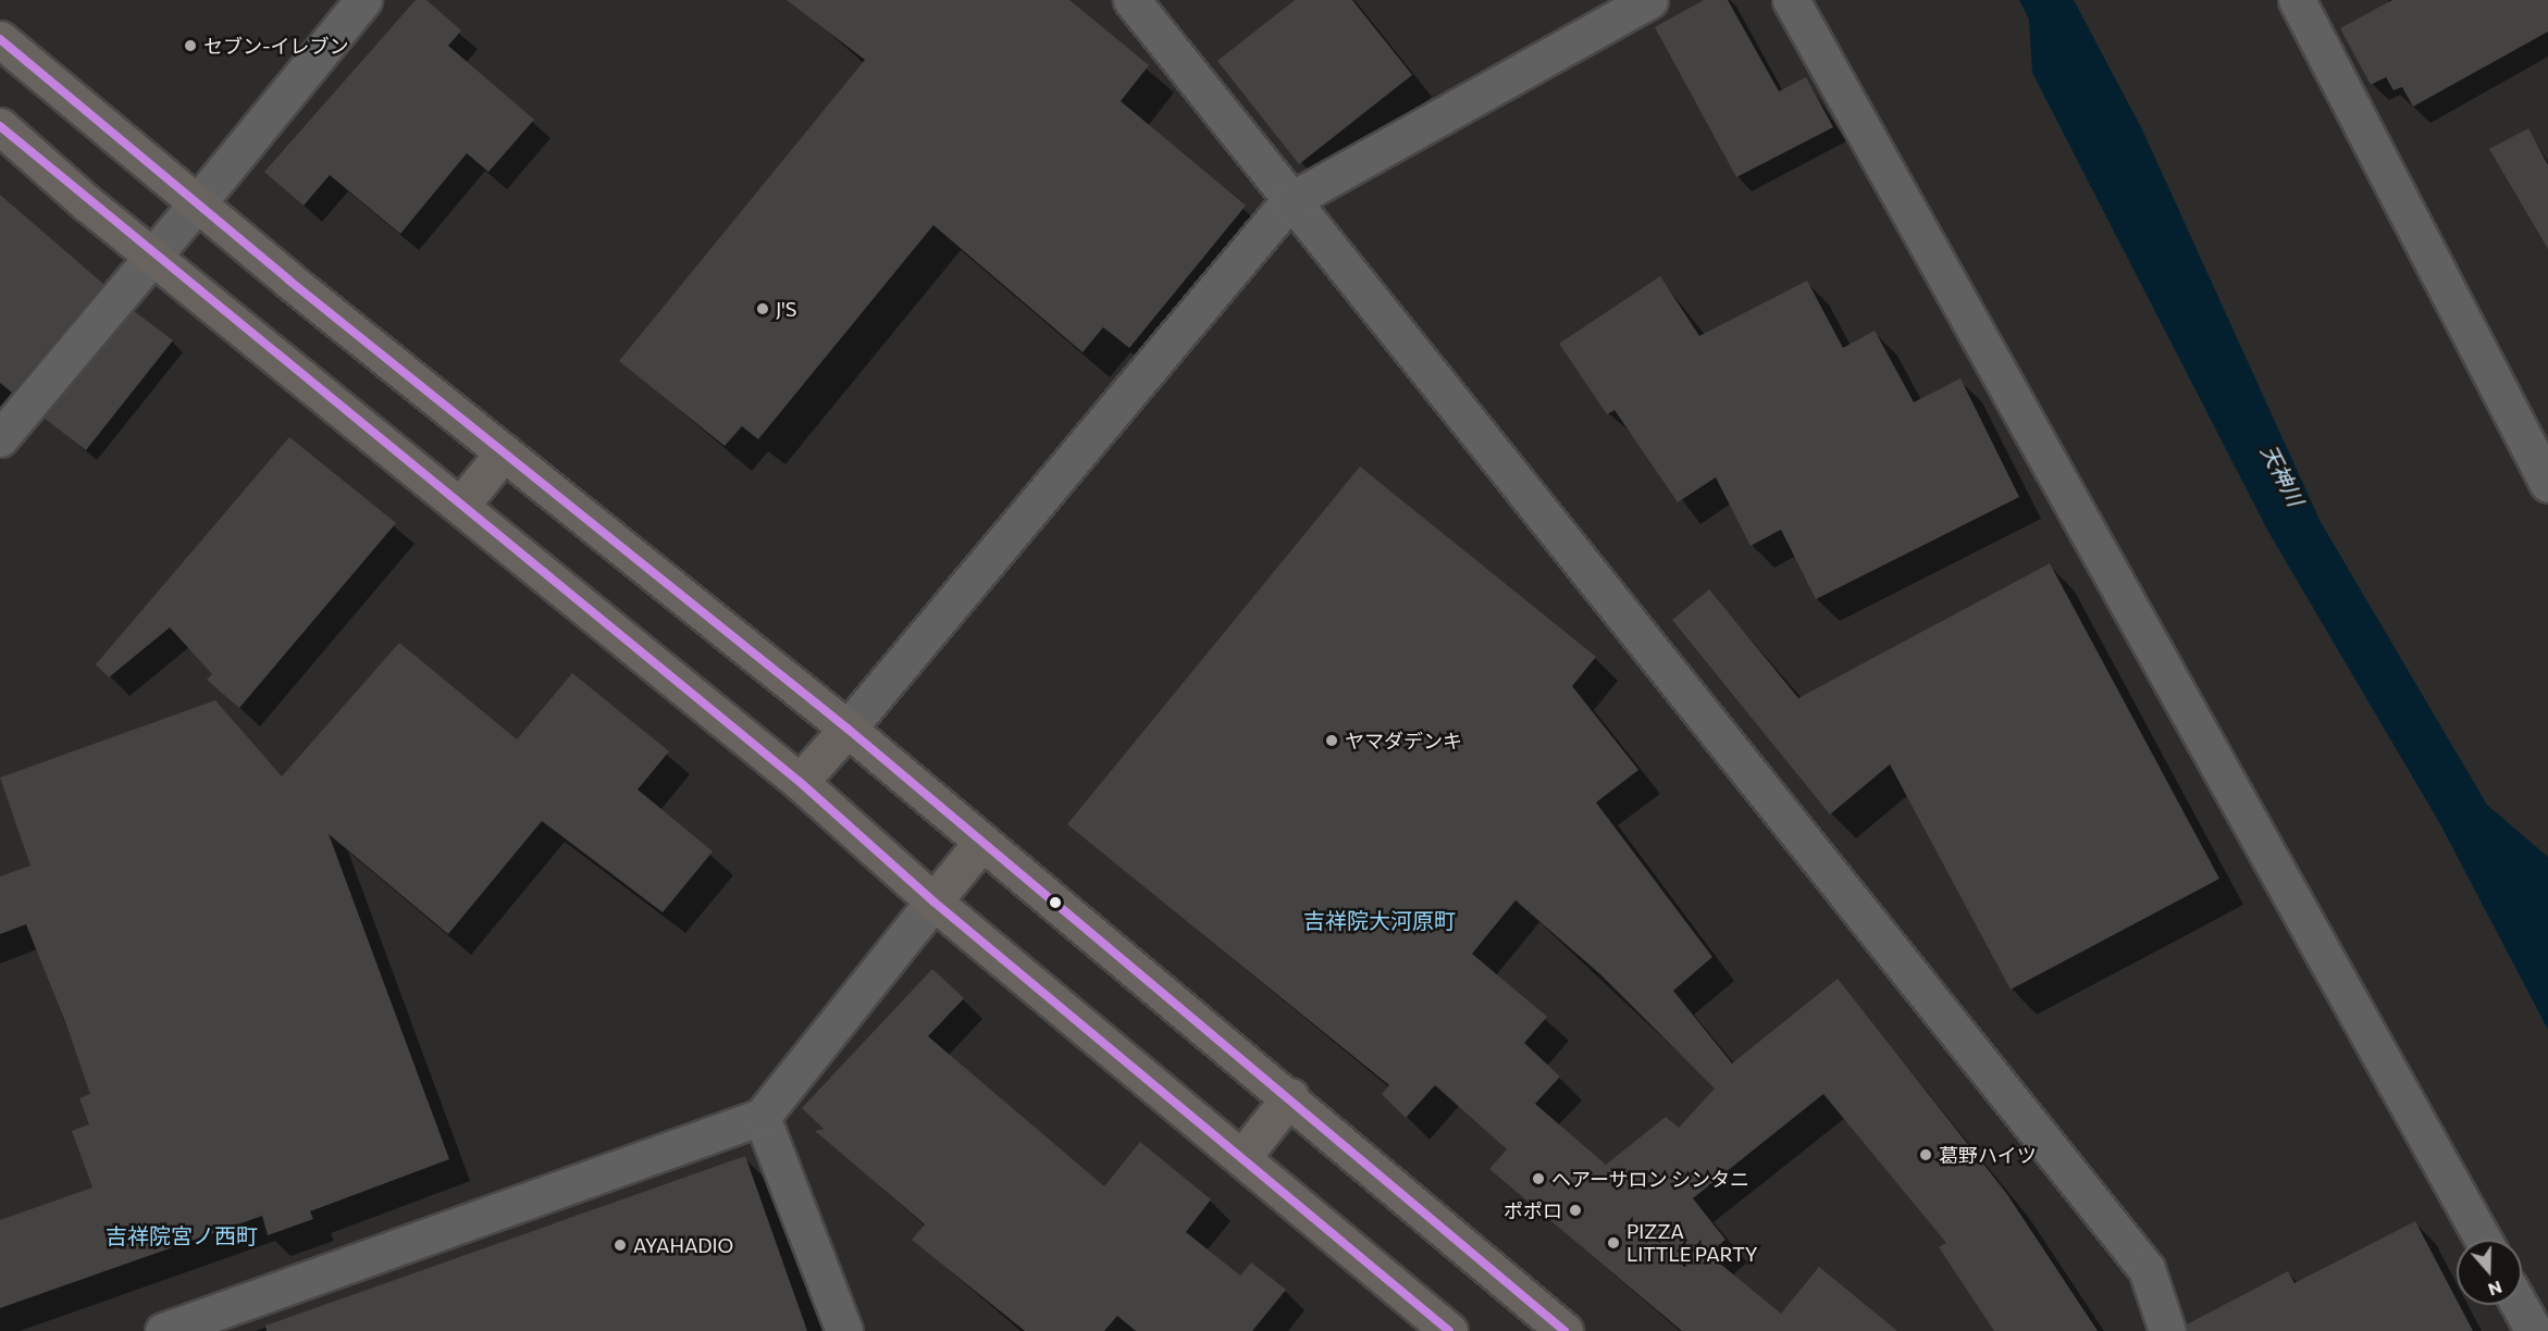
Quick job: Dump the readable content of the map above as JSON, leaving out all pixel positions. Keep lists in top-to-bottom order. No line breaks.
{"districts":["吉祥院大河原町","吉祥院宮ノ西町"],"water":["天神川"],"places":["セブン-イレブン","J'S","ヤマダデンキ","葛野ハイツ","ヘアーサロン シンタニ","ポポロ","PIZZA LITTLE PARTY","AYAHADIO"],"north":"bottom"}
